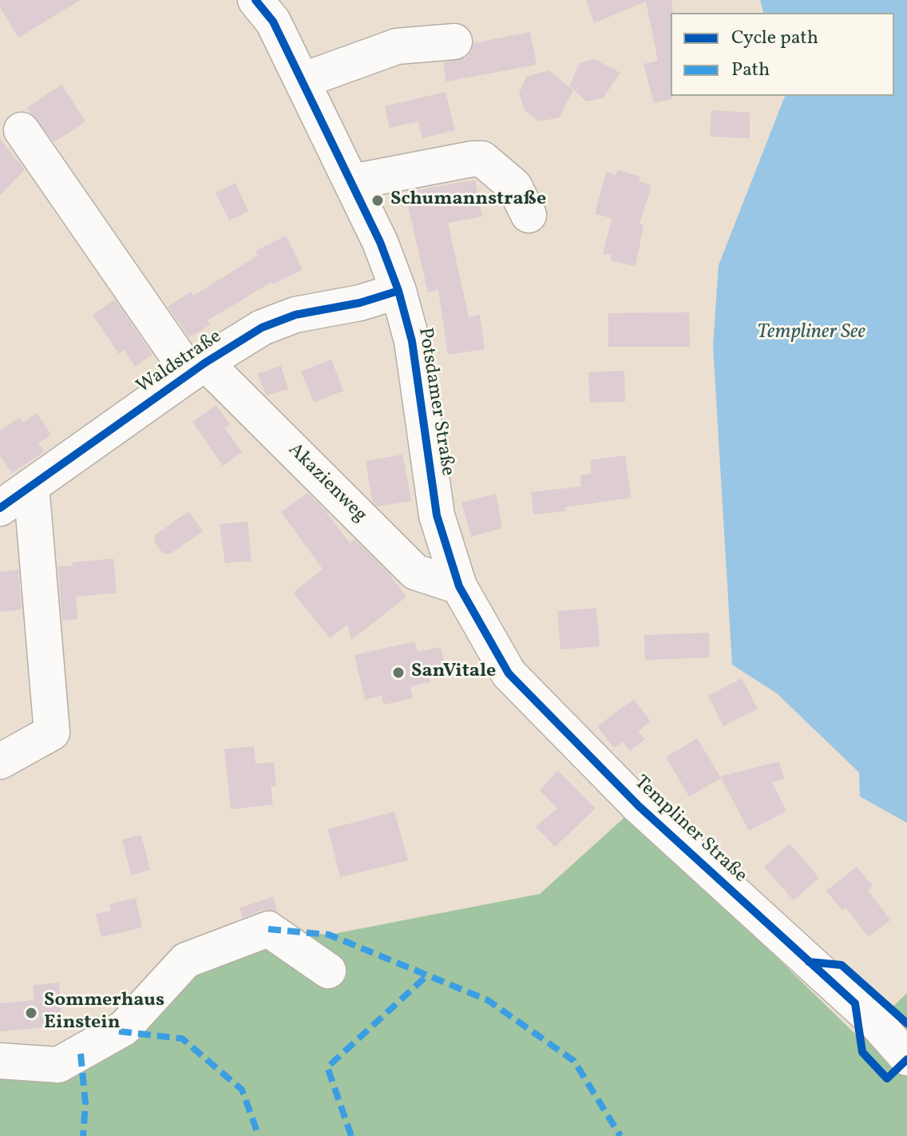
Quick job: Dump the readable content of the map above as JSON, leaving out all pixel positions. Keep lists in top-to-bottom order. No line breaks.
{"streets":{"street":["Waldstraße","Potsdamer Straße","Akazienweg","Templiner Straße"]},"crossings":[["Waldstraße","Potsdamer Straße"],["Waldstraße","Akazienweg"],["Potsdamer Straße","Akazienweg"],["Potsdamer Straße","Templiner Straße"]],"water":["Templiner See"],"places":["Schumannstraße","SanVitale","Sommerhaus Einstein"],"legend":["Cycle path","Path"]}
